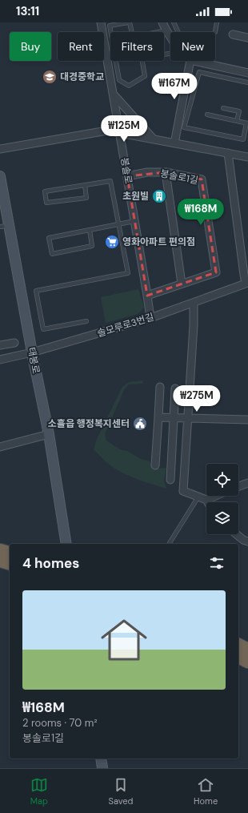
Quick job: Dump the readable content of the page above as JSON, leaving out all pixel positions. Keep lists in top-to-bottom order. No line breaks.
{"streets":{"main road":["태봉로"],"street":["봉솔로","봉솔로1길","솔모루로3번길"]},"crossings":[["봉솔로","봉솔로1길"],["봉솔로","솔모루로3번길"],["솔모루로3번길","태봉로"]],"places":{"school or university":["대경중학교"],"building":["초원빌"],"supermarket":["영화아파트 편의점"],"public building":["소흘읍 행정복지센터"]},"page":{"status":"13:11","chip":["Buy","Rent","Filters","New"],"price":["₩167M","₩125M","₩168M","₩275M"],"heading":"4 homes","list":[{"name":"₩168M","note":"2 rooms · 70 m² · 봉솔로1길"}],"tabs":["Map","Saved","Home"]}}
